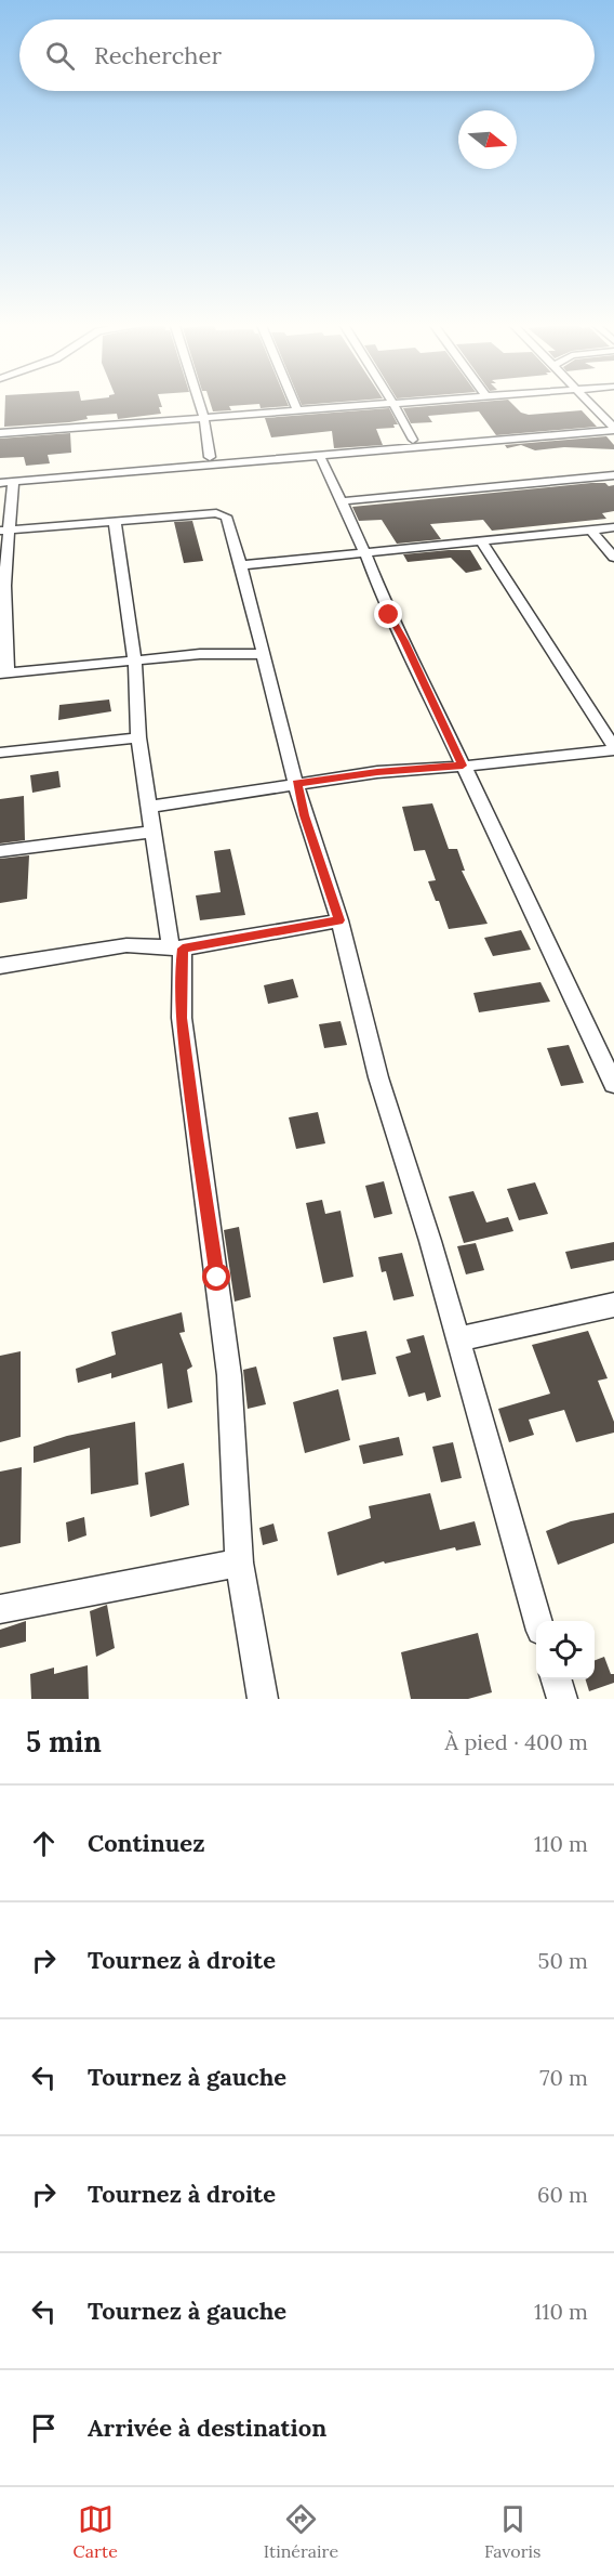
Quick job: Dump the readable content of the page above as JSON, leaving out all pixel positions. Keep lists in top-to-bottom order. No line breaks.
{"north":"right","page":{"search":"Rechercher","heading":["5 min","À pied · 400 m"],"list":[["Continuez","110 m"],["Tournez à droite","50 m"],["Tournez à gauche","70 m"],["Tournez à droite","60 m"],["Tournez à gauche","110 m"],"Arrivée à destination"],"nav":["Carte","Itinéraire","Favoris"]}}
